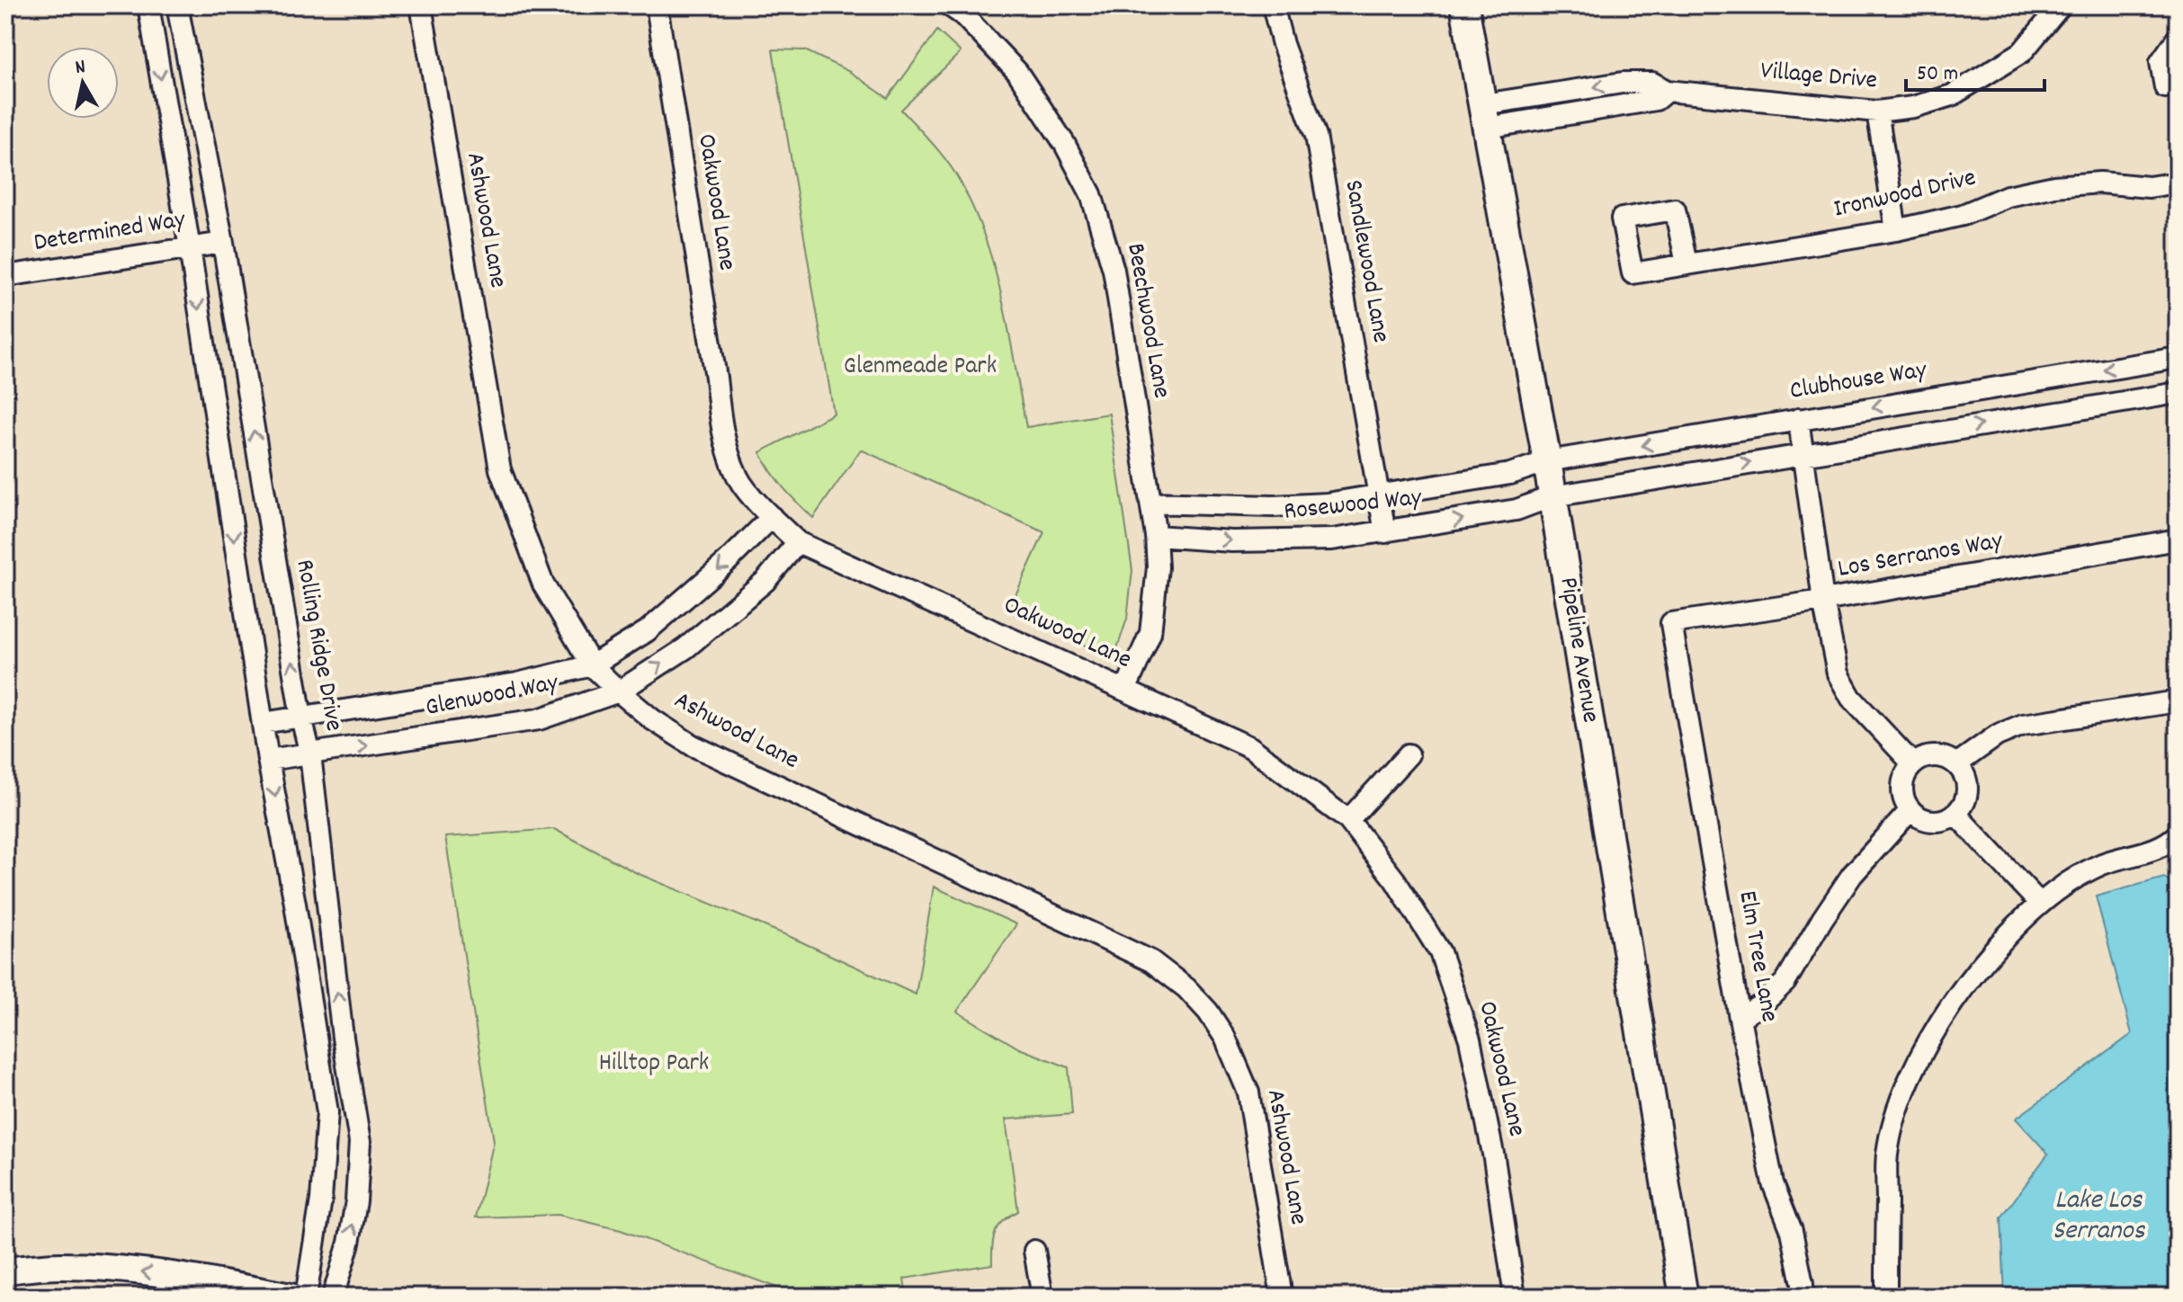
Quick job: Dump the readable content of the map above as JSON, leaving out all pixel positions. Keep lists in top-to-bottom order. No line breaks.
{"streets":{"main road":["Pipeline Avenue"],"street":["Village Drive","Ironwood Drive","Oakwood Lane","Ashwood Lane","Determined Way","Sandlewood Lane","Beechwood Lane","Clubhouse Way","Rosewood Way","Los Serranos Way","Rolling Ridge Drive","Glenwood Way","Elm Tree Lane"]},"crossings":[["Village Drive","Pipeline Avenue"],["Oakwood Lane","Beechwood Lane"],["Oakwood Lane","Glenwood Way"],["Ashwood Lane","Glenwood Way"],["Determined Way","Rolling Ridge Drive"],["Sandlewood Lane","Rosewood Way"],["Beechwood Lane","Rosewood Way"],["Clubhouse Way","Rosewood Way"],["Clubhouse Way","Pipeline Avenue"],["Rosewood Way","Pipeline Avenue"],["Los Serranos Way","Elm Tree Lane"],["Rolling Ridge Drive","Glenwood Way"]],"water":["Lake Los Serranos"],"parks":["Glenmeade Park","Hilltop Park"],"scale_bar":"50 m","north":"top"}
